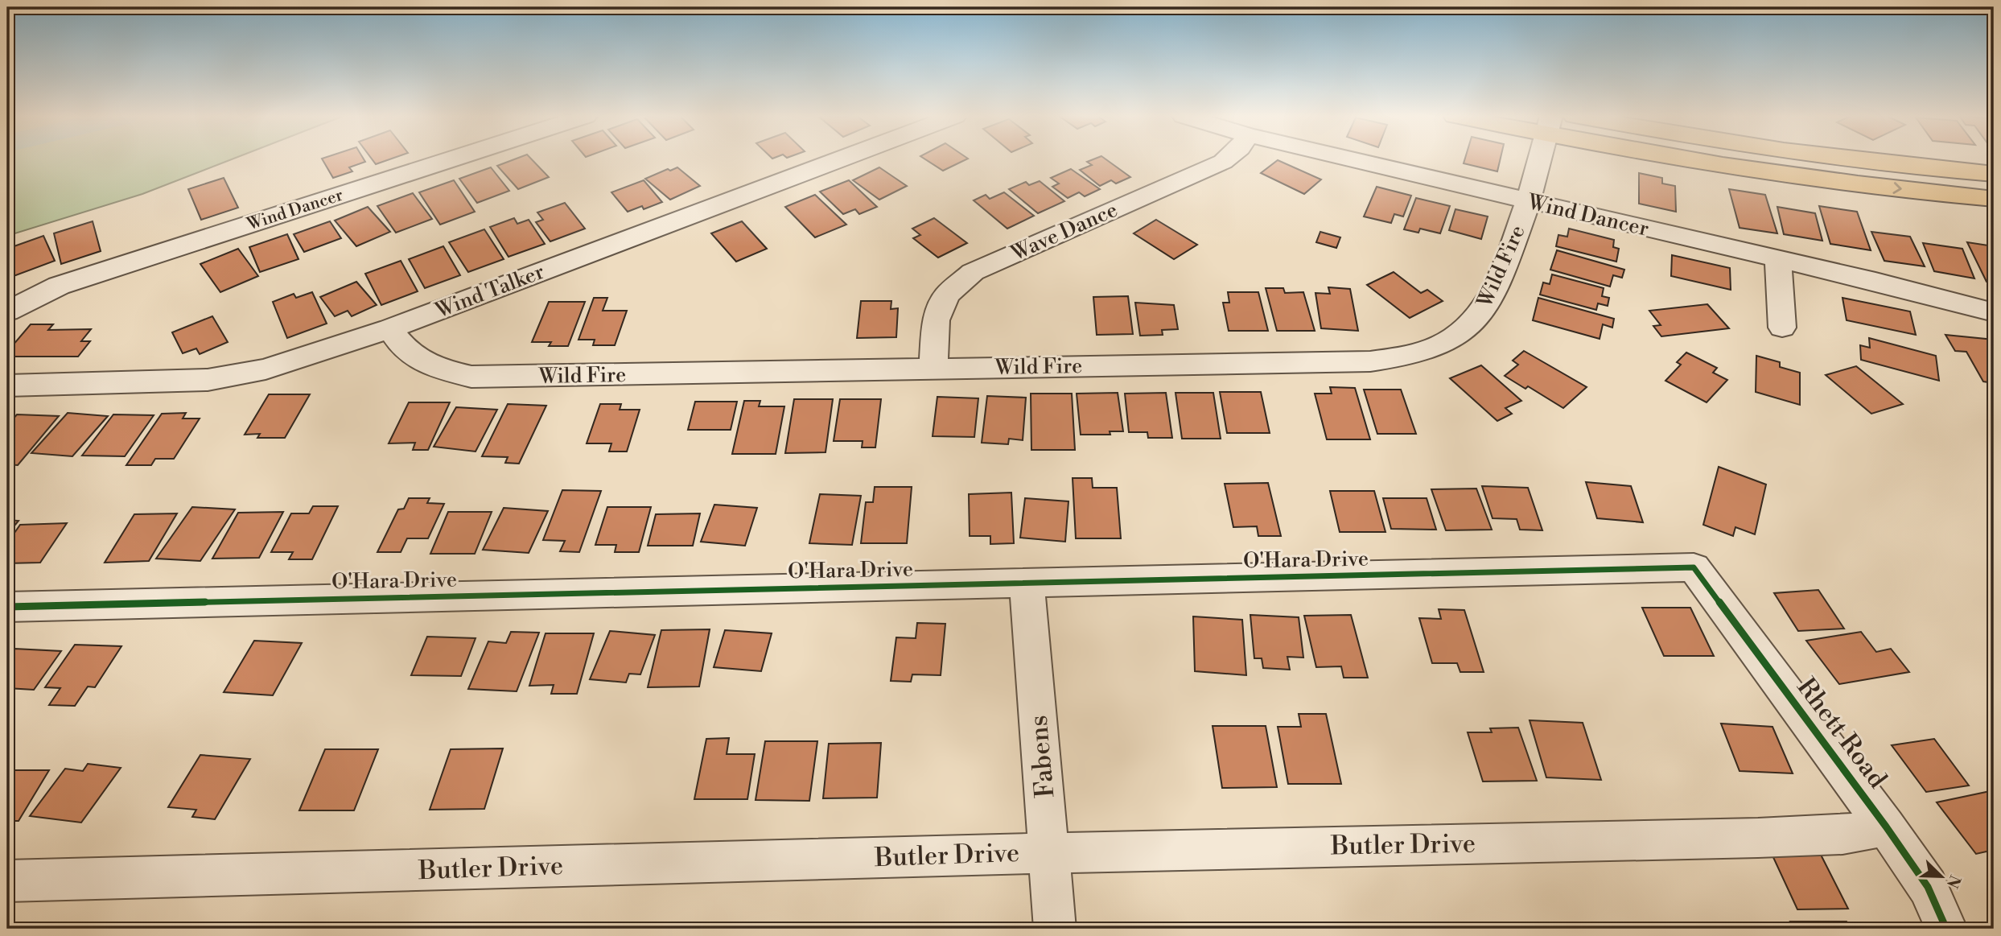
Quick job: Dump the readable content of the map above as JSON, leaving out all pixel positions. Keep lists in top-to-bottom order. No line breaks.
{"streets":{"street":["Wind Dancer","Wave Dance","Wild Fire","Wind Talker","O'Hara Drive","Rhett Road","Fabens","Butler Drive"]},"crossings":[["Wind Dancer","Wild Fire"],["Wave Dance","Wild Fire"],["Wild Fire","Wind Talker"],["O'Hara Drive","Rhett Road"],["O'Hara Drive","Fabens"],["Rhett Road","Butler Drive"],["Fabens","Butler Drive"]],"north":"bottom right"}
